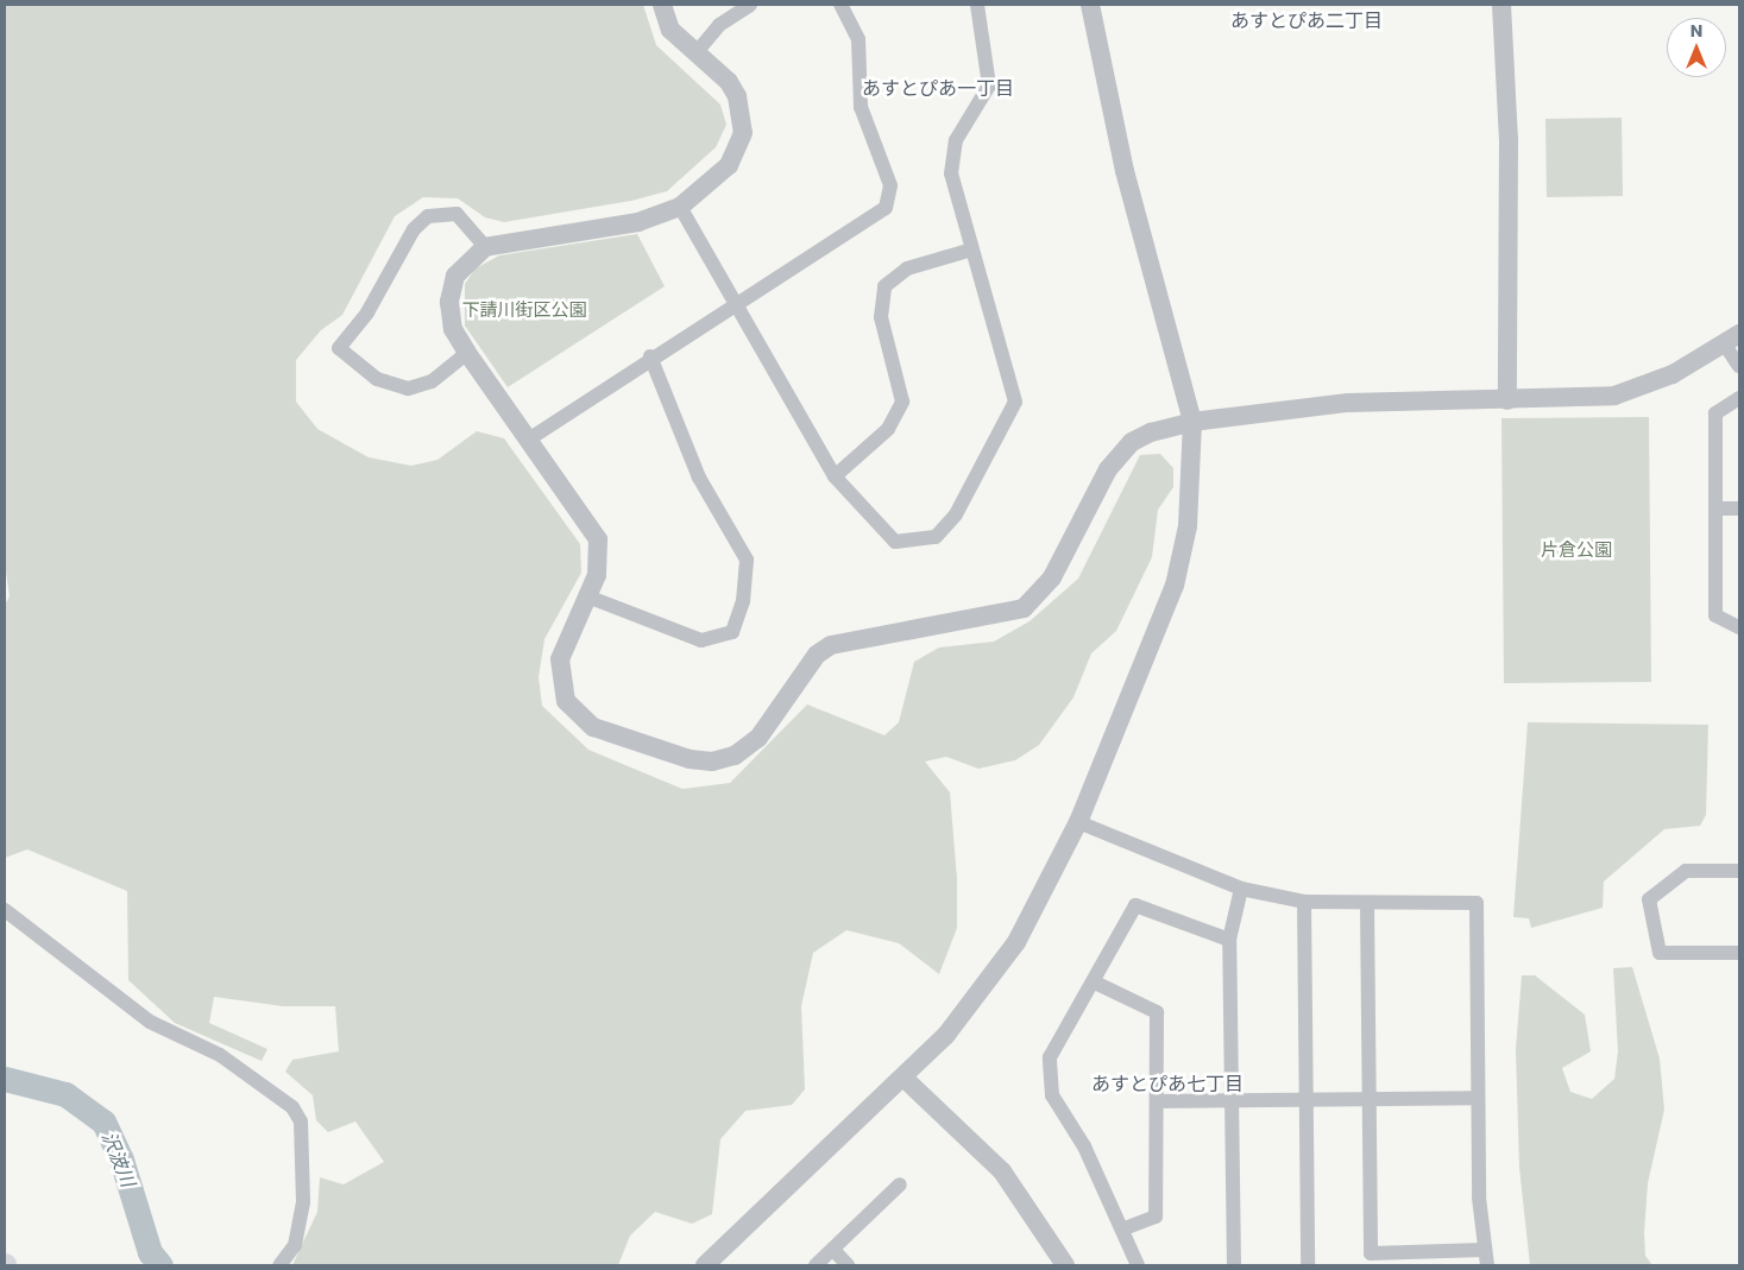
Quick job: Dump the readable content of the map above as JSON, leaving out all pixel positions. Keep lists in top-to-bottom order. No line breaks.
{"districts":["あすとぴあ二丁目","あすとぴあ一丁目","あすとぴあ七丁目"],"water":["沢波川"],"parks":["下請川街区公園","片倉公園"],"north":"top"}
